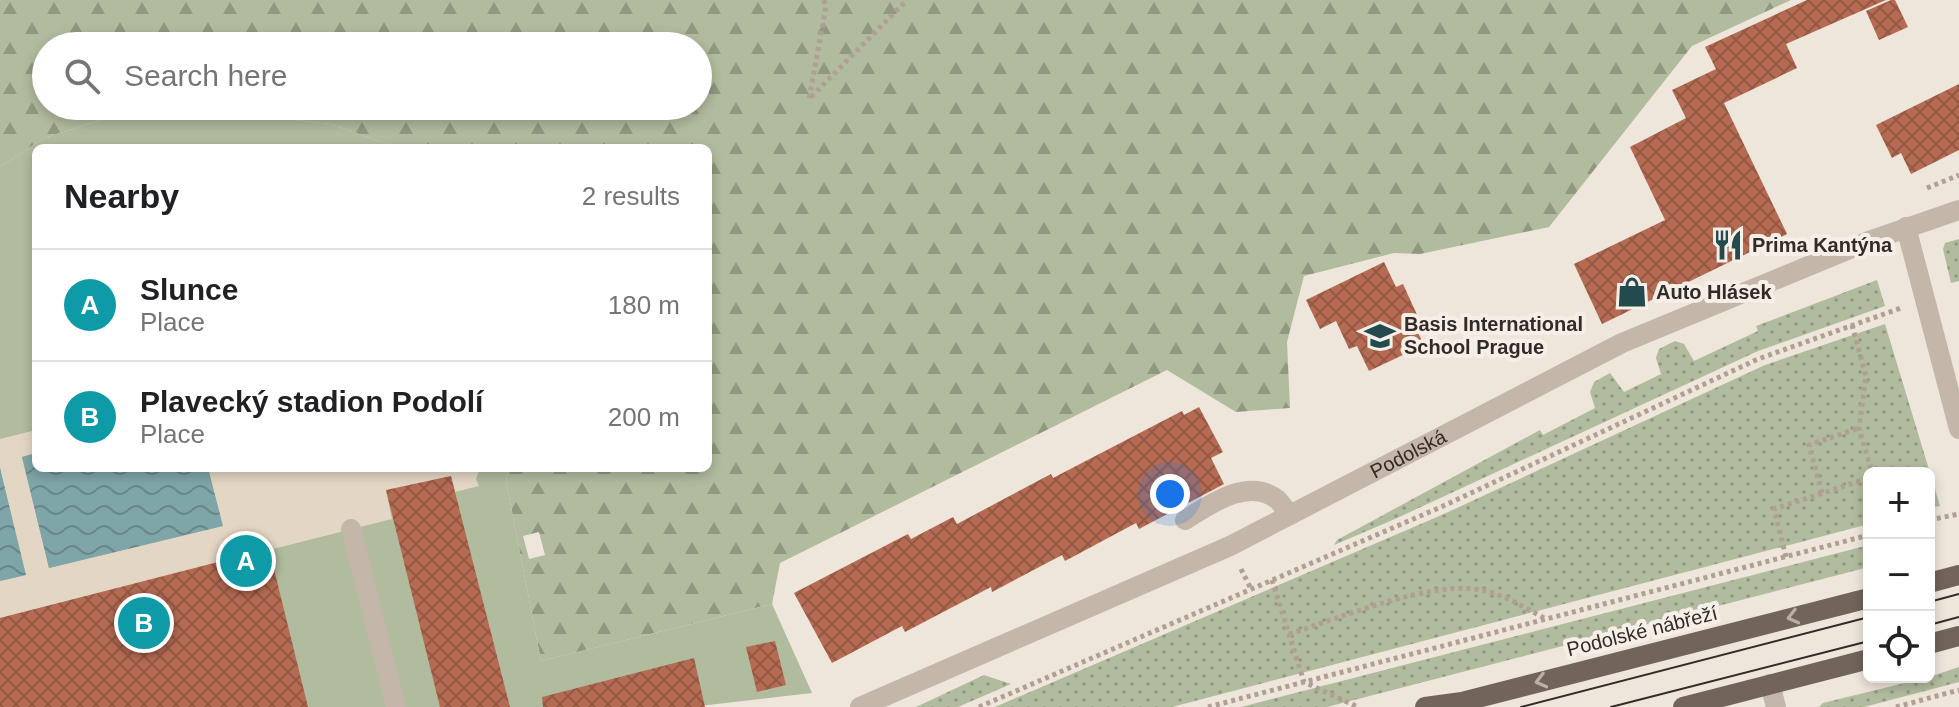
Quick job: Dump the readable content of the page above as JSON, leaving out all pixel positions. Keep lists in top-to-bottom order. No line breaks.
{"streets":{"main road":["Podolské nábřeží"],"street":["Podolská"]},"places":{"restaurant":["Prima Kantýna"],"shop":["Auto Hlásek"],"school or university":["Basis International School Prague"]},"page":{"search":"Search here","heading":["Nearby","2 results"],"list":[{"mark":"A","name":"Slunce","note":"Place","value":"180 m"},{"mark":"B","name":"Plavecký stadion Podolí","note":"Place","value":"200 m"}],"map_buttons":["+","−"],"pins":["A","B"]}}
